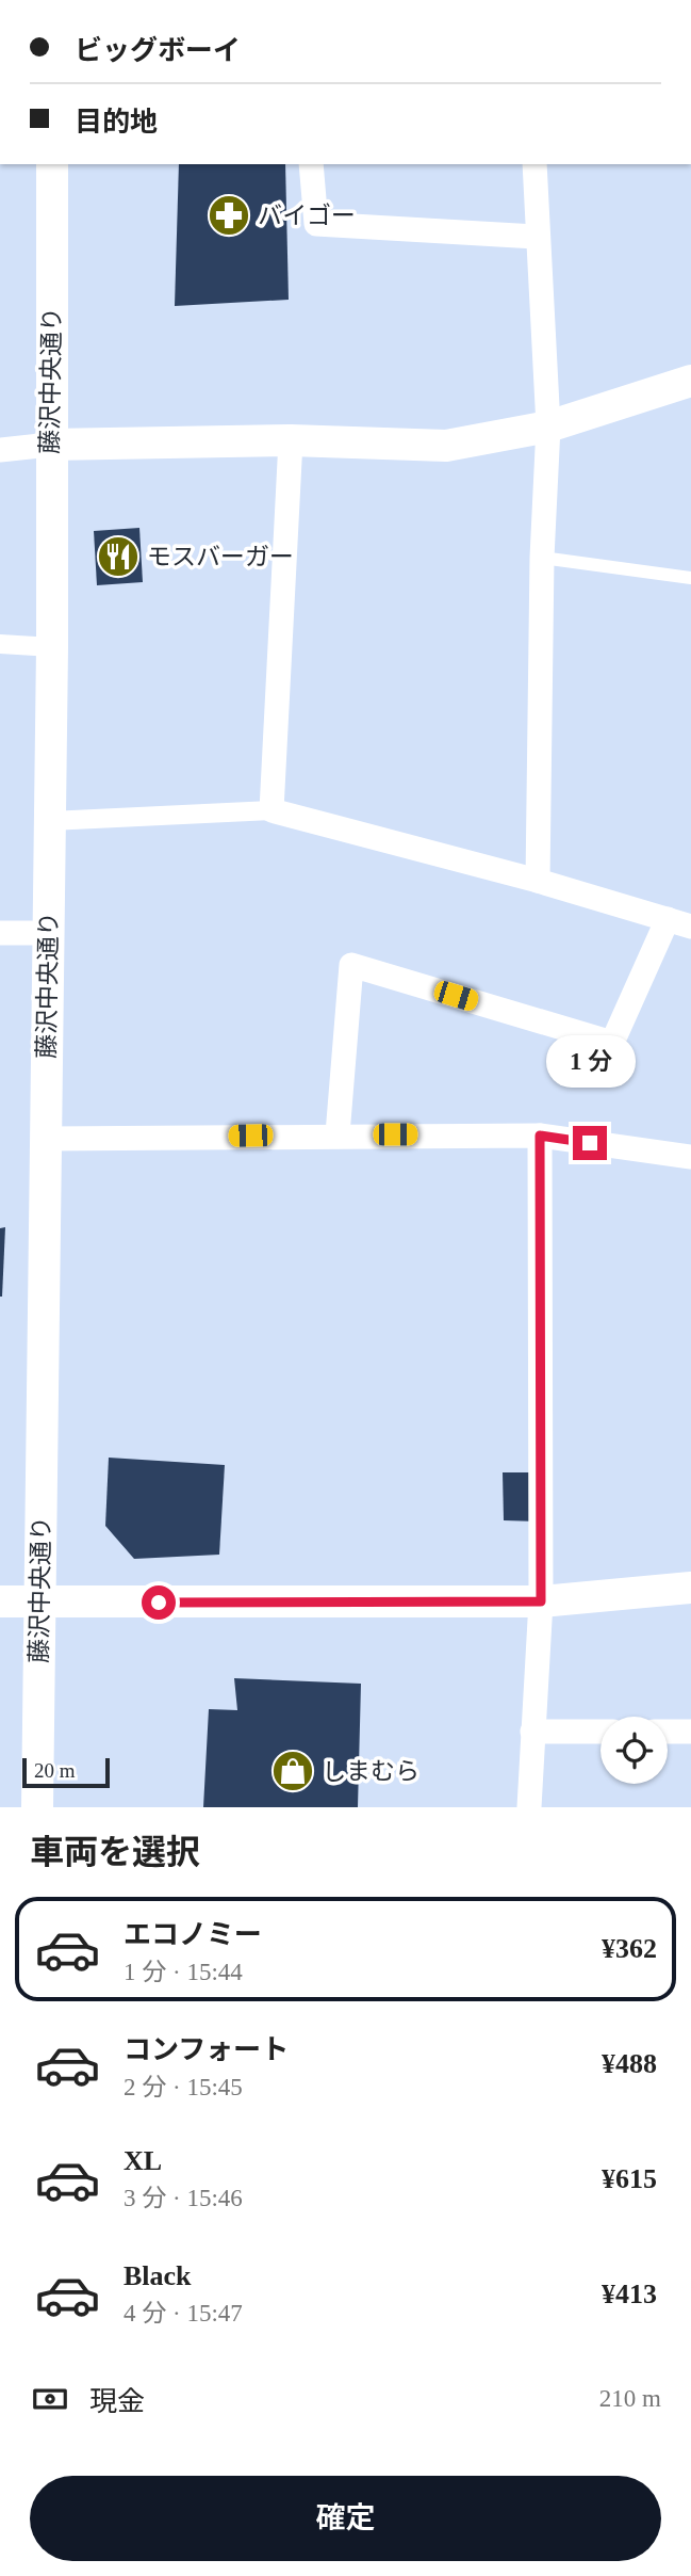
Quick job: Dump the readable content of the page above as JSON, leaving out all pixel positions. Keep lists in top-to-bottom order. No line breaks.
{"streets":{"street":["藤沢中央通り"]},"places":{"pharmacy":["バイゴー"],"restaurant":["モスバーガー"],"shop":["しまむら"]},"scale_bar":"20 m","page":{"banner":["ビッグボーイ","目的地"],"bubble":"1 分","scale":"20 m","heading":"車両を選択","list":[{"name":"エコノミー","note":"1 分 · 15:44","value":"¥362"},{"name":"コンフォート","note":"2 分 · 15:45","value":"¥488"},{"name":"XL","note":"3 分 · 15:46","value":"¥615"},{"name":"Black","note":"4 分 · 15:47","value":"¥413"}],"pay":["現金","210 m"],"buttons":"確定"}}
